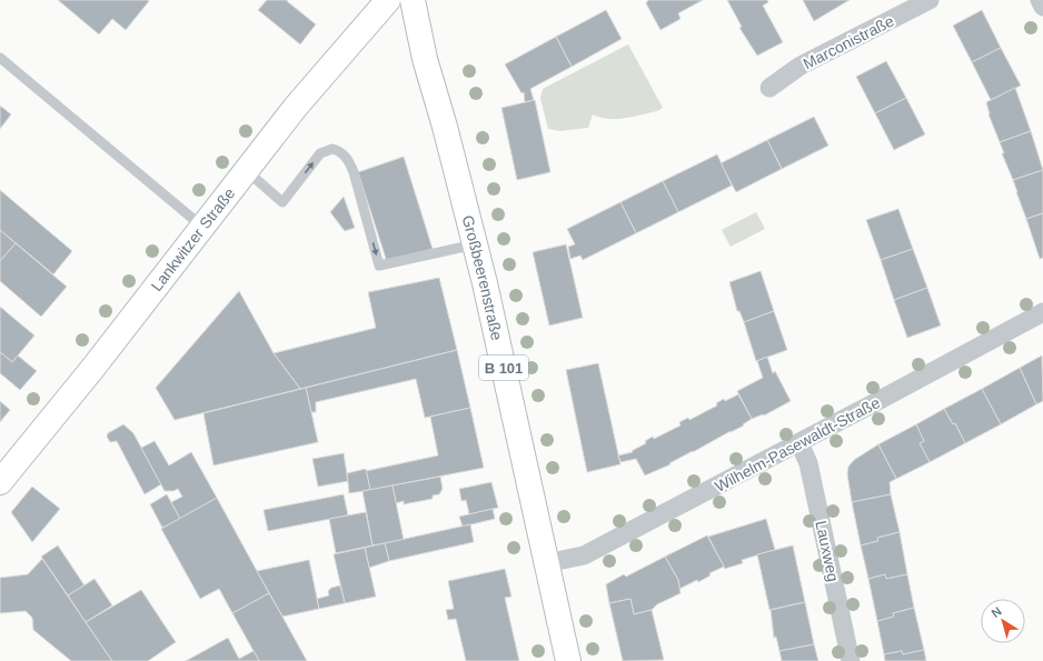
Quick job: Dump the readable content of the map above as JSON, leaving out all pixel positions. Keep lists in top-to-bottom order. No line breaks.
{"streets":{"main road":["Lankwitzer Straße","Großbeerenstraße","B 101"],"street":["Marconistraße","Wilhelm-Pasewaldt-Straße","Lauxweg"]},"crossings":[["Großbeerenstraße","Wilhelm-Pasewaldt-Straße"],["Wilhelm-Pasewaldt-Straße","Lauxweg"]],"north":"top left"}
